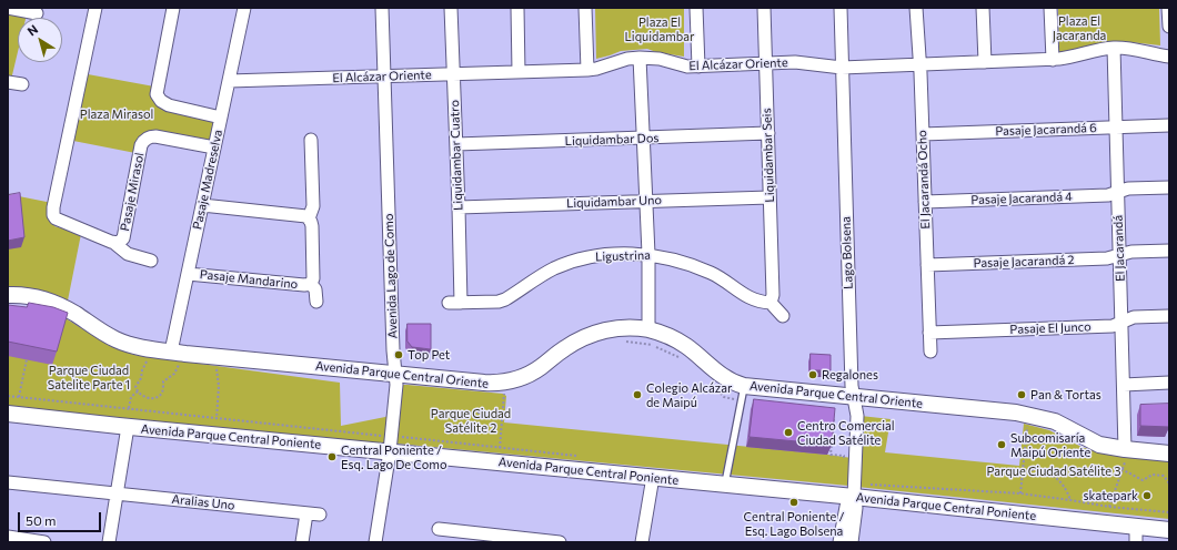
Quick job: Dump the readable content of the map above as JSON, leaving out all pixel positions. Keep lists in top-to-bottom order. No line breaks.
{"streets":{"street":["El Alcázar Oriente","Pasaje Jacarandá 6","Liquidambar Dos","Liquidambar Cuatro","Liquidambar Seis","Pasaje Madreselva","El Jacarandá Ocho","Pasaje Mirasol","Pasaje Jacarandá 4","Liquidambar Uno","El Jacarandá","Lago Bolsena","Ligustrina","Pasaje Jacarandá 2","Avenida Lago de Como","Pasaje Mandarino","Pasaje El Junco","Avenida Parque Central Oriente","Avenida Parque Central Poniente","Aralias Uno"]},"crossings":[["El Alcázar Oriente","Liquidambar Cuatro"],["El Alcázar Oriente","Liquidambar Seis"],["El Alcázar Oriente","Pasaje Madreselva"],["El Alcázar Oriente","El Jacarandá Ocho"],["El Alcázar Oriente","El Jacarandá"],["El Alcázar Oriente","Lago Bolsena"],["El Alcázar Oriente","Avenida Lago de Como"],["Pasaje Jacarandá 6","El Jacarandá Ocho"],["Pasaje Jacarandá 6","El Jacarandá"],["Liquidambar Dos","Liquidambar Cuatro"],["Liquidambar Dos","Liquidambar Seis"],["Liquidambar Cuatro","Liquidambar Uno"],["Liquidambar Cuatro","Ligustrina"],["Liquidambar Seis","Liquidambar Uno"],["Liquidambar Seis","Ligustrina"],["Pasaje Madreselva","Pasaje Mirasol"],["Pasaje Madreselva","Pasaje Mandarino"],["Pasaje Madreselva","Avenida Parque Central Oriente"],["El Jacarandá Ocho","Pasaje Jacarandá 4"],["El Jacarandá Ocho","Pasaje Jacarandá 2"],["El Jacarandá Ocho","Pasaje El Junco"],["Pasaje Jacarandá 4","El Jacarandá"],["El Jacarandá","Pasaje Jacarandá 2"],["El Jacarandá","Pasaje El Junco"],["El Jacarandá","Avenida Parque Central Oriente"],["Lago Bolsena","Avenida Parque Central Oriente"],["Lago Bolsena","Avenida Parque Central Poniente"],["Avenida Lago de Como","Avenida Parque Central Oriente"],["Avenida Lago de Como","Avenida Parque Central Poniente"]],"parks":["Plaza El Jacaranda","Plaza El Liquidambar","Plaza Mirasol","Parque Ciudad Satelite Parte 1","Parque Ciudad Satélite 2","Parque Ciudad Satélite 3"],"places":["Top Pet","Regalones","Colegio Alcázar de Maipú","Pan & Tortas","Centro Comercial Ciudad Satélite","Subcomisaría Maipú Oriente","Central Poniente / Esq. Lago De Como","skatepark","Central Poniente / Esq. Lago Bolsena"],"scale_bar":"50 m","north":"top left"}
